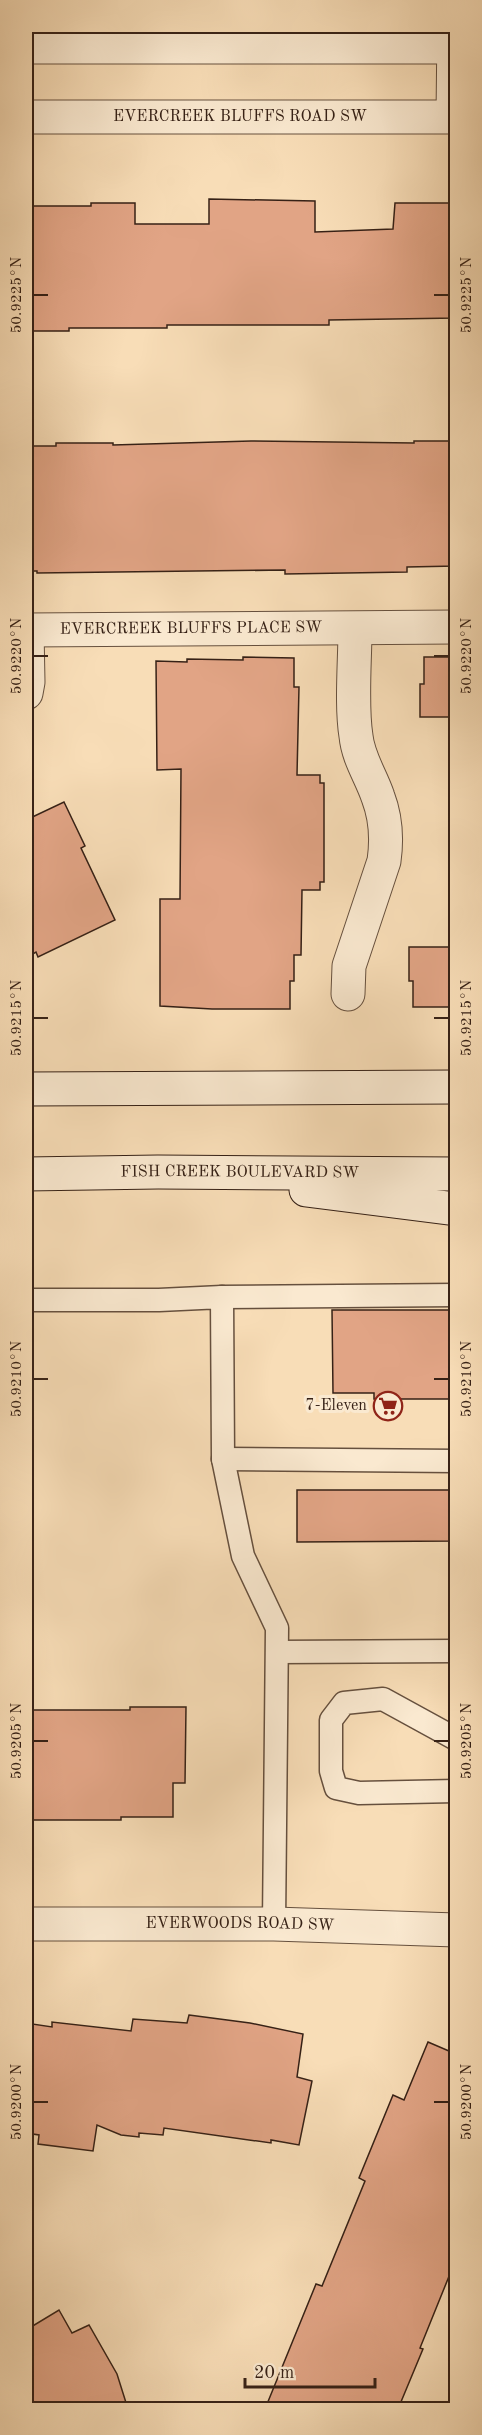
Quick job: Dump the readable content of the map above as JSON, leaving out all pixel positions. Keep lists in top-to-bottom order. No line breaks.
{"streets":{"street":["EVERCREEK BLUFFS ROAD SW","EVERCREEK BLUFFS PLACE SW","FISH CREEK BOULEVARD SW","EVERWOODS ROAD SW"]},"places":{"supermarket":["7-Eleven"]},"scale_bar":"20 m","coordinates":["50.9225°N","50.9220°N","50.9215°N","50.9210°N","50.9205°N","50.9200°N"]}
